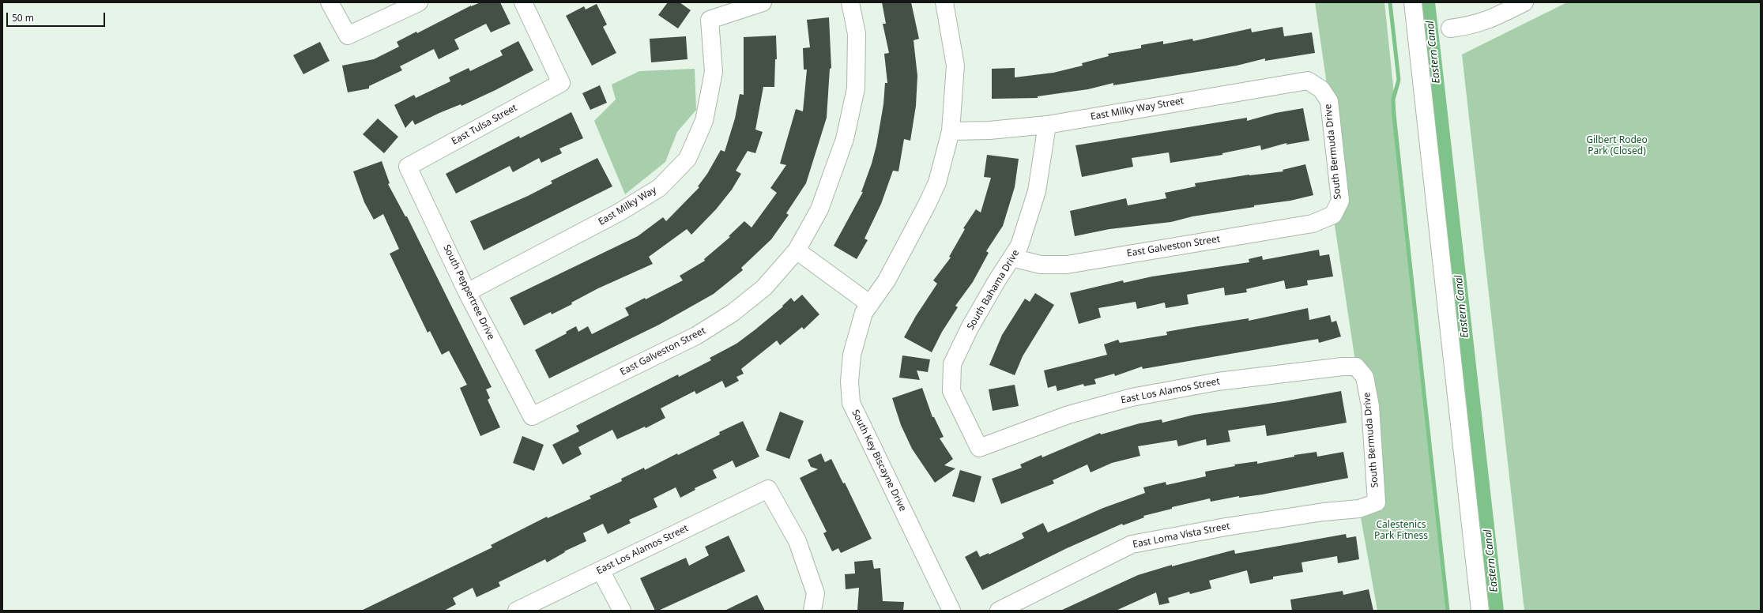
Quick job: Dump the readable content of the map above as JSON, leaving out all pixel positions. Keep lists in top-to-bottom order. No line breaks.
{"streets":{"street":["East Milky Way Street","East Tulsa Street","South Bermuda Drive","East Milky Way","East Galveston Street","South Bahama Drive","South Peppertree Drive","East Los Alamos Street","South Key Biscayne Drive","East Loma Vista Street"]},"crossings":[["East Milky Way Street","South Bermuda Drive"],["East Milky Way Street","South Bahama Drive"],["East Milky Way Street","South Key Biscayne Drive"],["East Tulsa Street","South Peppertree Drive"],["South Bermuda Drive","East Galveston Street"],["South Bermuda Drive","East Los Alamos Street"],["South Bermuda Drive","East Loma Vista Street"],["East Milky Way","South Peppertree Drive"],["East Galveston Street","South Bahama Drive"],["East Galveston Street","South Peppertree Drive"],["South Bahama Drive","East Los Alamos Street"]],"water":["Eastern Canal"],"parks":["Gilbert Rodeo Park (Closed)","Calestenics Park Fitness"],"scale_bar":"50 m"}
